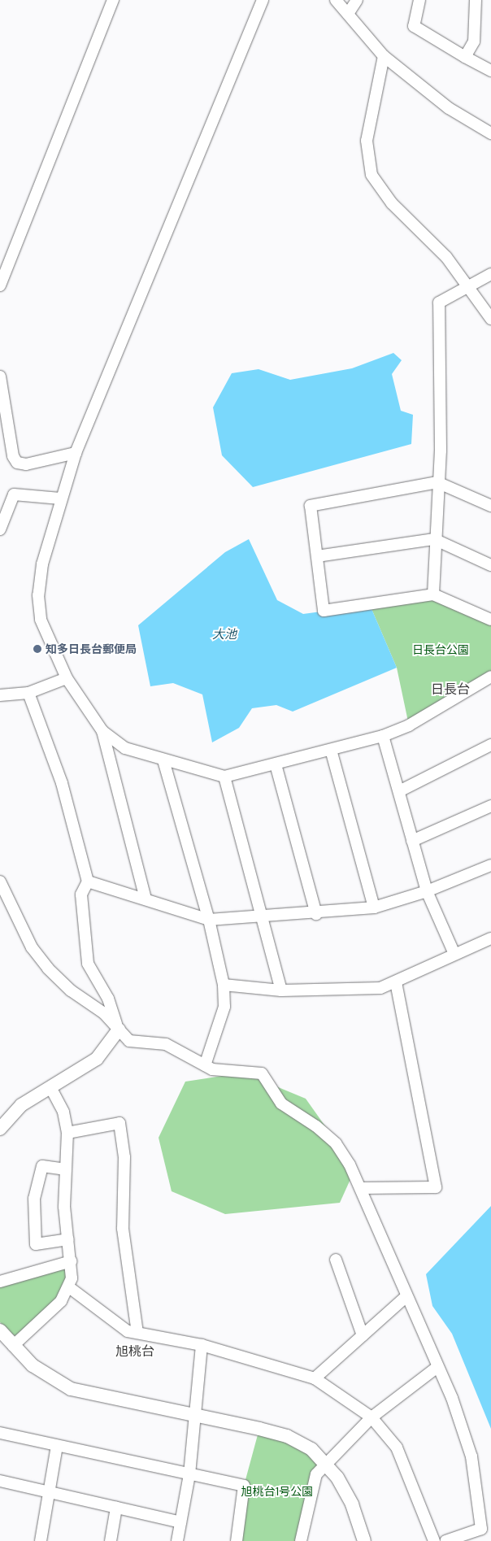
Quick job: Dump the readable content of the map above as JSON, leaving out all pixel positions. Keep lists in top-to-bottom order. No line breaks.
{"districts":["日長台","旭桃台"],"water":["大池"],"parks":["日長台公園","旭桃台1号公園"],"places":["知多日長台郵便局"]}
